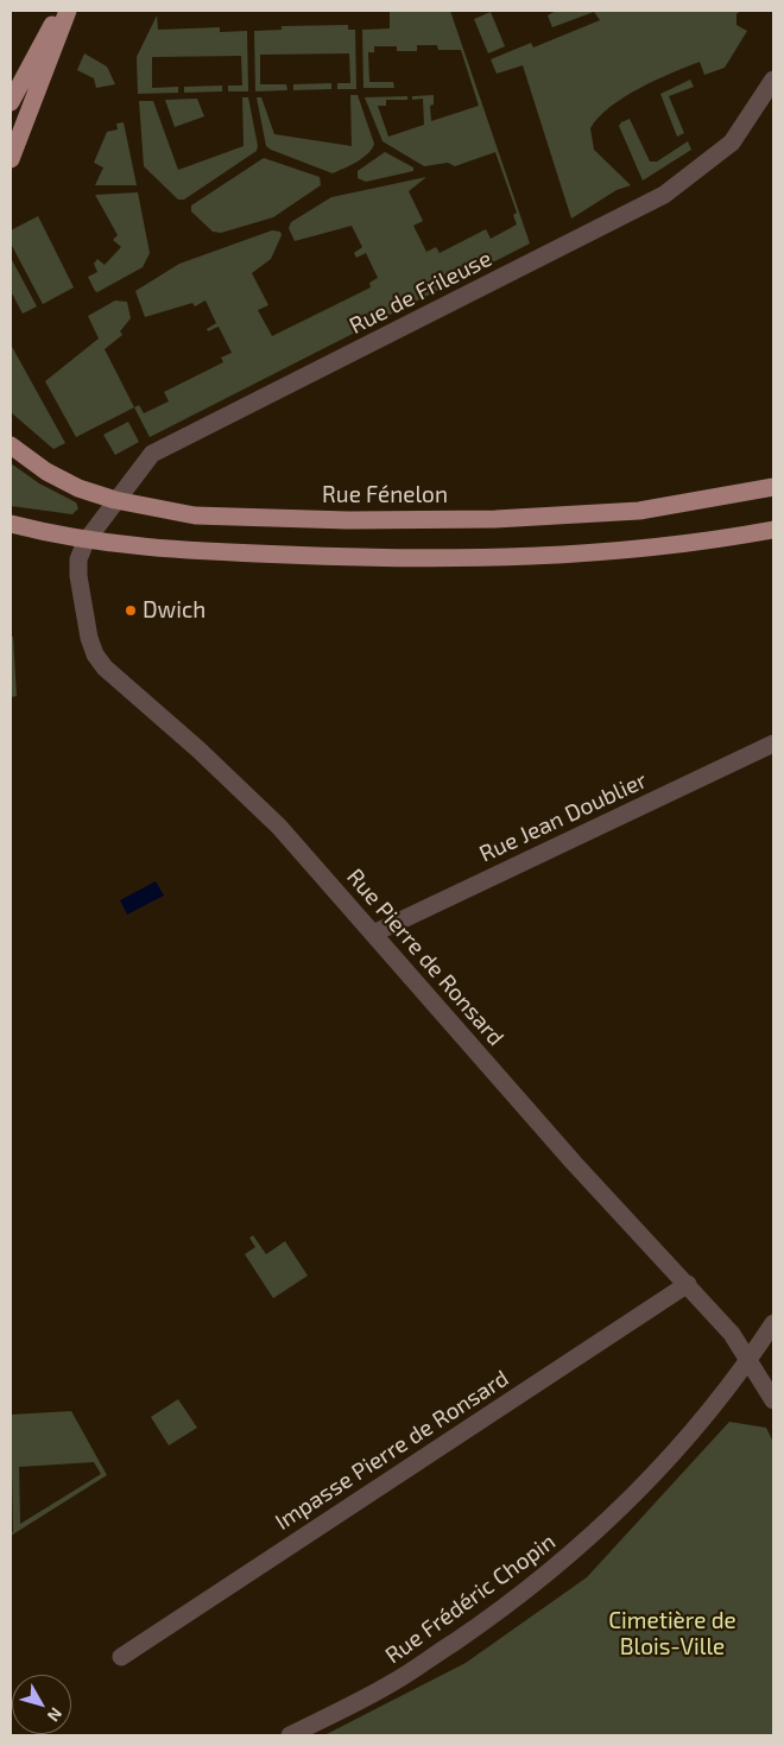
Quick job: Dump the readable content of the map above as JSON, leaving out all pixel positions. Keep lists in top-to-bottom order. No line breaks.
{"streets":{"main road":["Rue Fénelon"],"street":["Rue de Frileuse","Rue Jean Doublier","Rue Pierre de Ronsard","Impasse Pierre de Ronsard","Rue Frédéric Chopin"]},"crossings":[["Rue de Frileuse","Rue Fénelon"],["Rue de Frileuse","Rue Pierre de Ronsard"],["Rue Jean Doublier","Rue Pierre de Ronsard"],["Rue Pierre de Ronsard","Impasse Pierre de Ronsard"],["Rue Pierre de Ronsard","Rue Frédéric Chopin"]],"parks":["Cimetière de Blois-Ville"],"places":["Dwich"],"north":"bottom right"}
